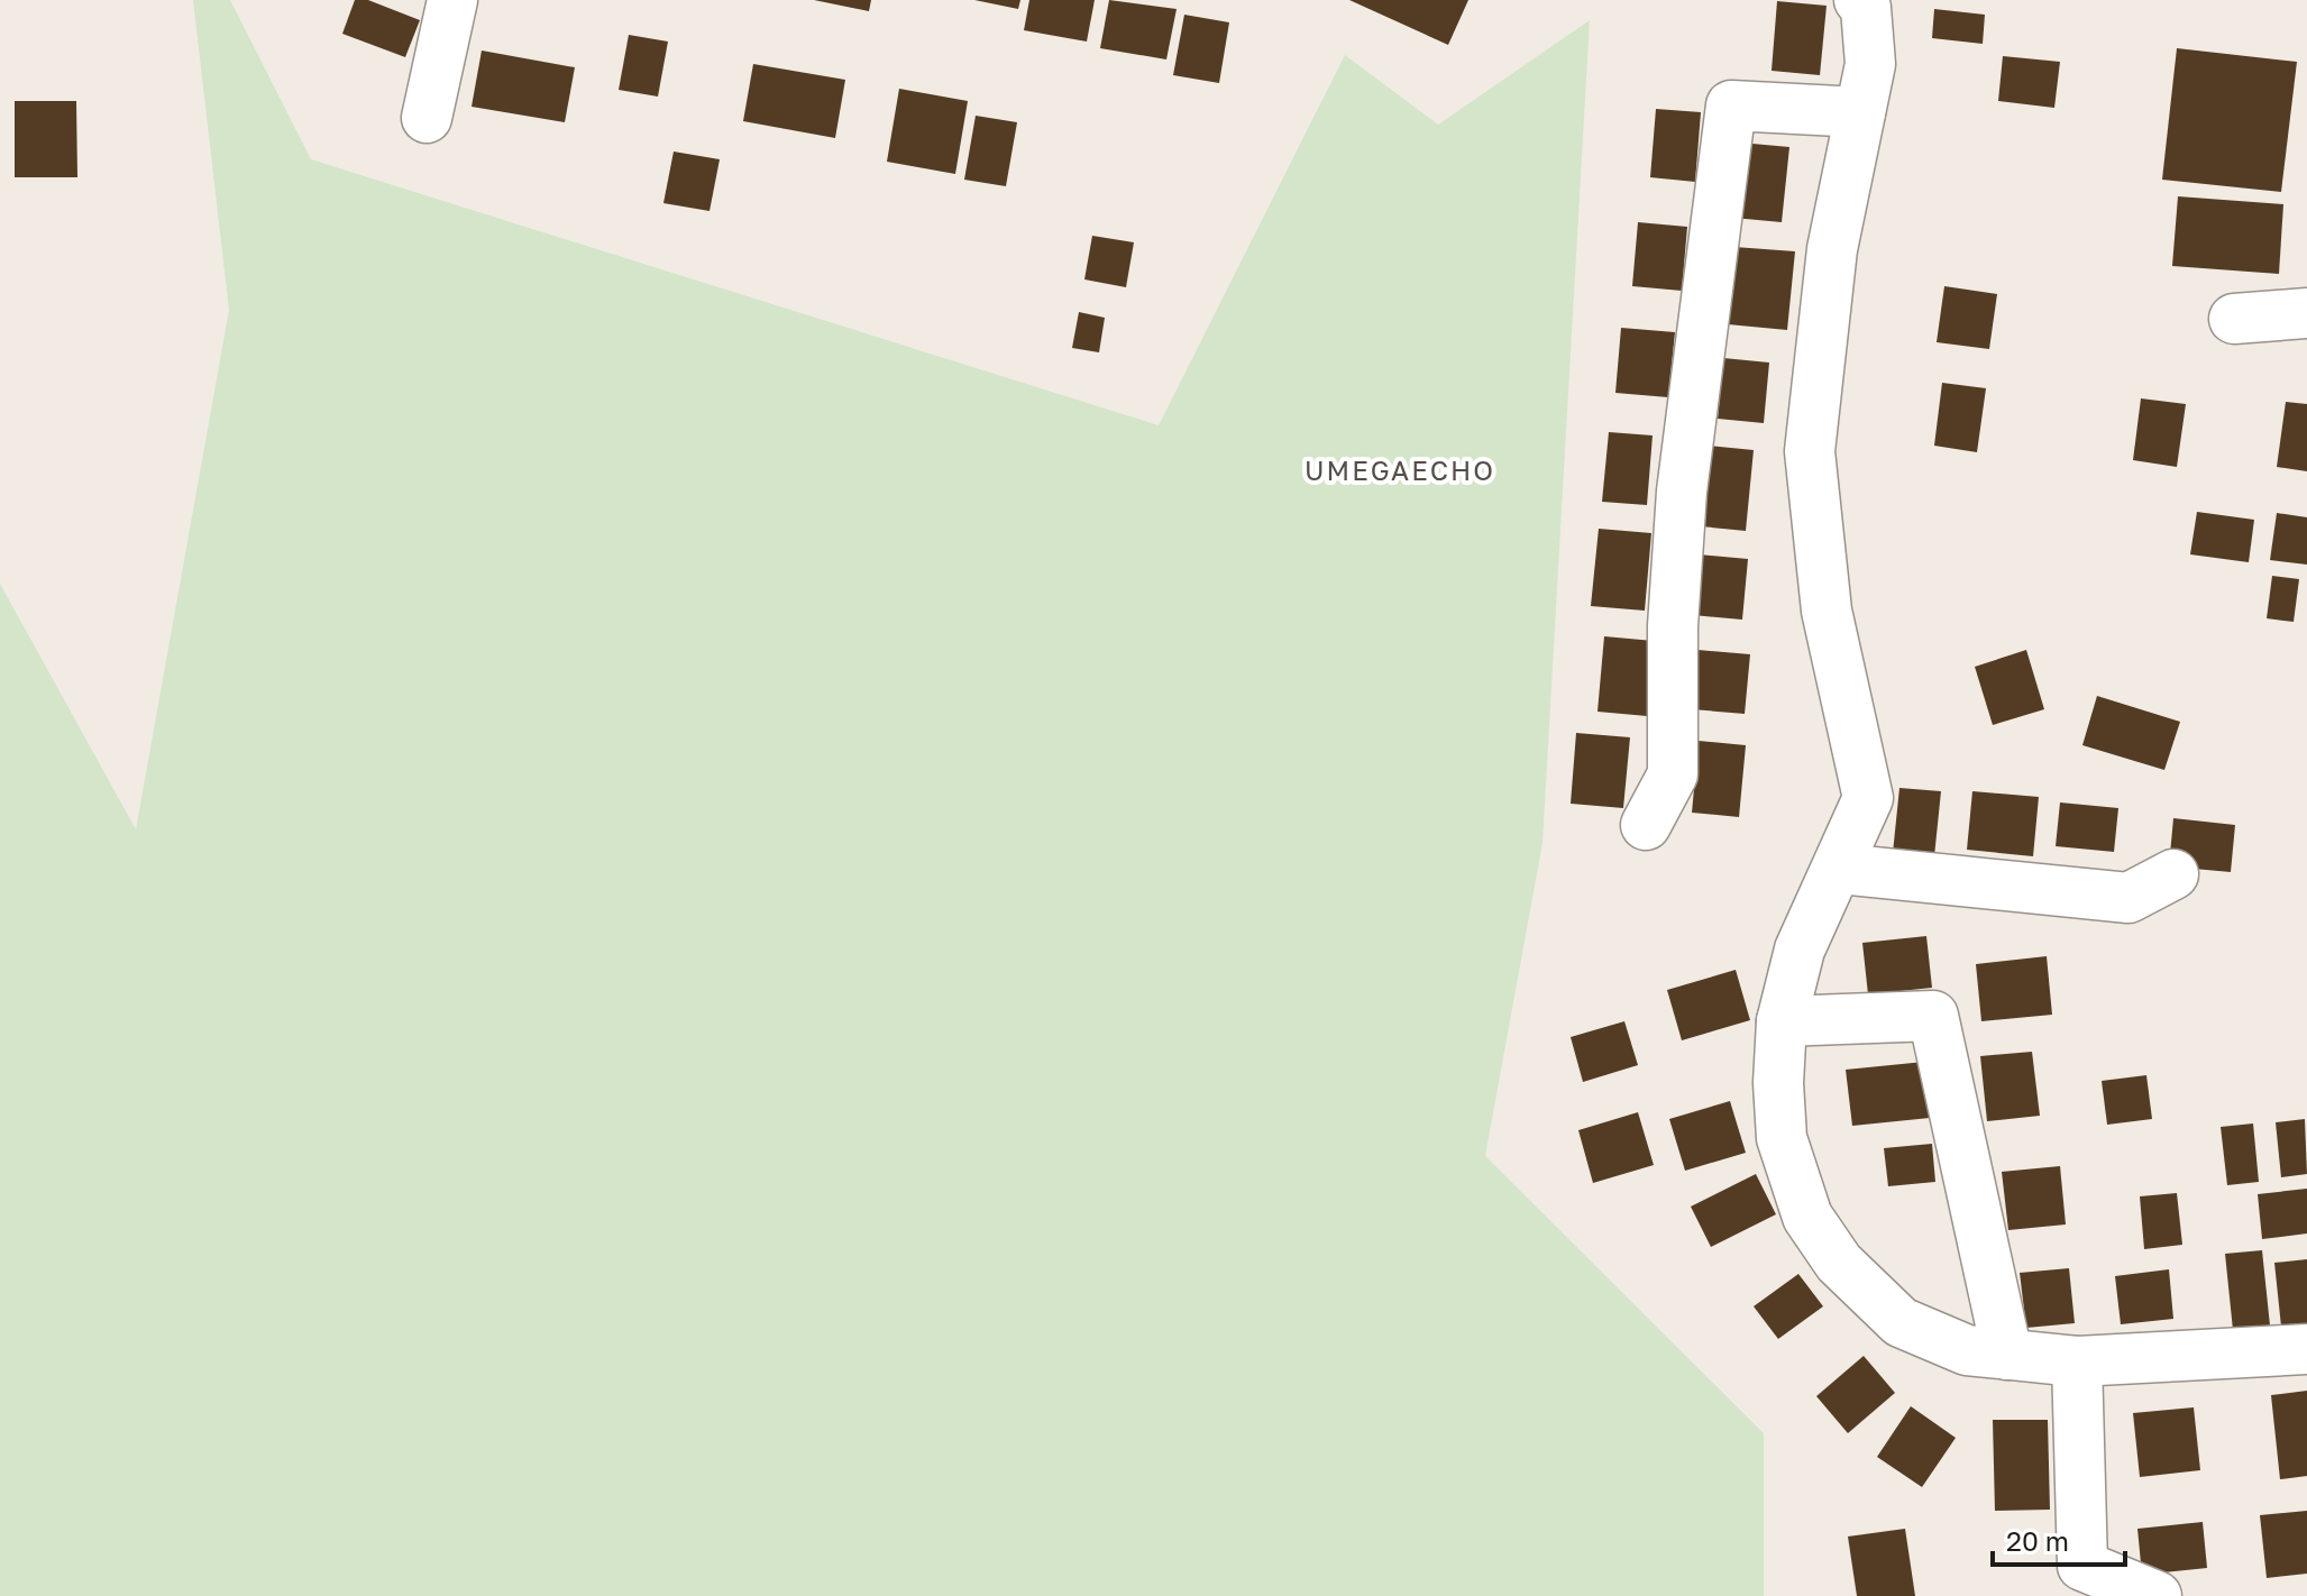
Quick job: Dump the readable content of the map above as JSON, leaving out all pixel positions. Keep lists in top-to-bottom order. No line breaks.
{"districts":["UMEGAECHO"],"scale_bar":"20 m"}
